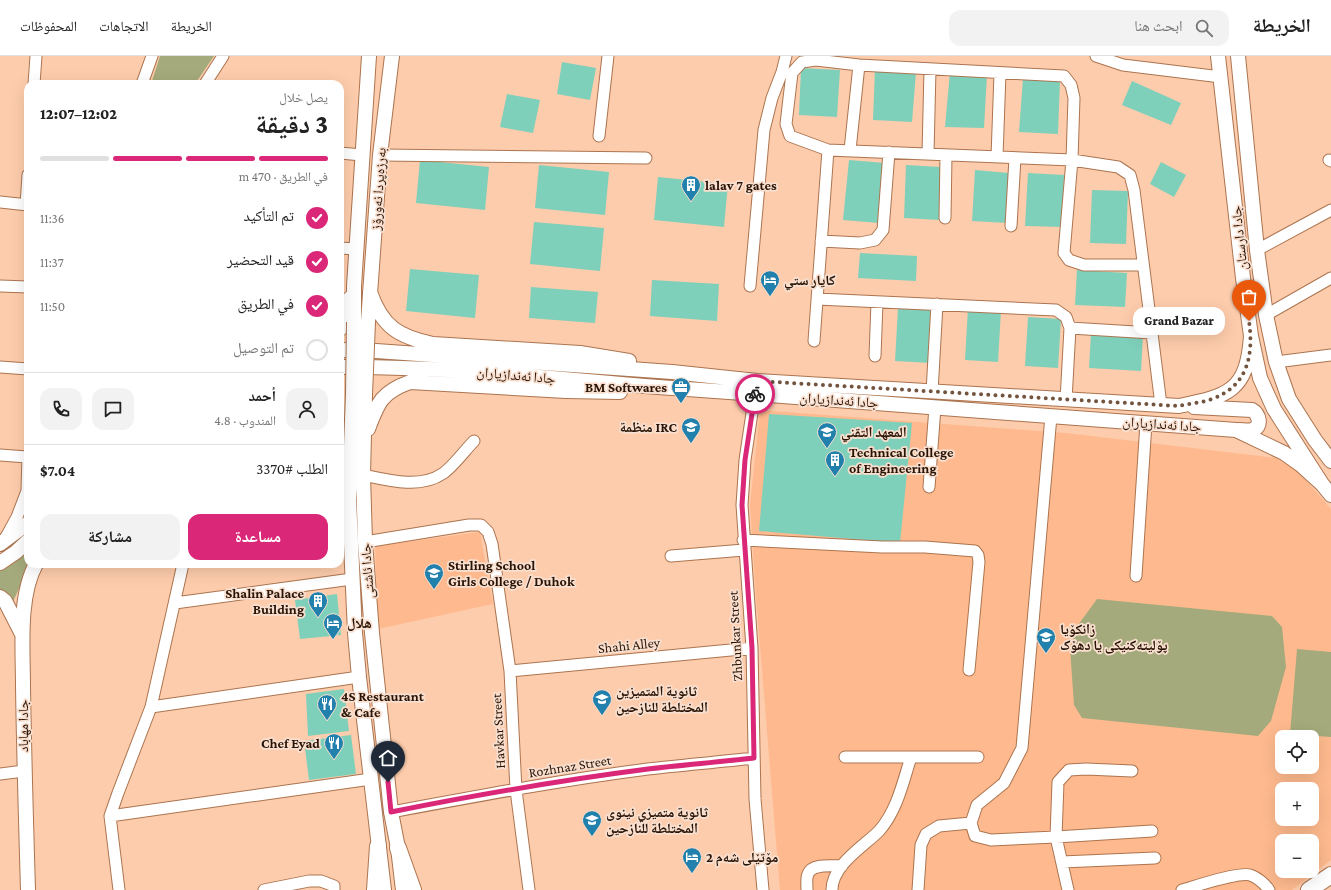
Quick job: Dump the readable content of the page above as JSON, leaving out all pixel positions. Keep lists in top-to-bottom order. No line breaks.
{"streets":{"main road":["بەرزەپردا نەورۆز","جادا دارستان","جادا ئەندازیاران","جادا ئاشتی","جادا مهاباد"],"street":["Zhbunkar Street","Shahi Alley","Havkar Street","Rozhnaz Street"]},"crossings":[["بەرزەپردا نەورۆز","جادا ئاشتی"],["جادا دارستان","جادا ئەندازیاران"],["جادا ئەندازیاران","Zhbunkar Street"],["جادا ئاشتی","Havkar Street"],["جادا ئاشتی","Rozhnaz Street"],["Zhbunkar Street","Shahi Alley"],["Zhbunkar Street","Rozhnaz Street"],["Shahi Alley","Havkar Street"],["Havkar Street","Rozhnaz Street"]],"places":{"building":["lalav 7 gates","Technical College of Engineering","Shalin Palace Building"],"hotel":["كايار ستي","هلال","مۆتێلی شەم 2"],"other":["Grand Bazar"],"office":["BM Softwares"],"school or university":["منظمة IRC","المعهد التقني","Stirling School Girls College / Duhok","زانکۆیا پۆلیتەکنیکی یا دهۆک","ثانوية المتميزين المختلطة للنازحين","ثانوية متميزي نينوى المختلطة للنازحين"],"restaurant":["4S Restaurant & Cafe","Chef Eyad"]},"page":{"header":"الخريطة","search":"ابحث هنا","nav":["الخريطة","الاتجاهات","المحفوظات"],"heading":["3 دقيقة","يصل خلال","12:02–12:07"],"panel":["أحمد","المندوب · 4.8","الطلب #3370","$7.04"],"bar":"في الطريق · 470 m","list":[["تم التأكيد","11:36"],["قيد التحضير","11:37"],["في الطريق","11:50"],"تم التوصيل"],"bubble":"Grand Bazar","buttons":["مساعدة","مشاركة"],"map_buttons":["+","−"]}}
